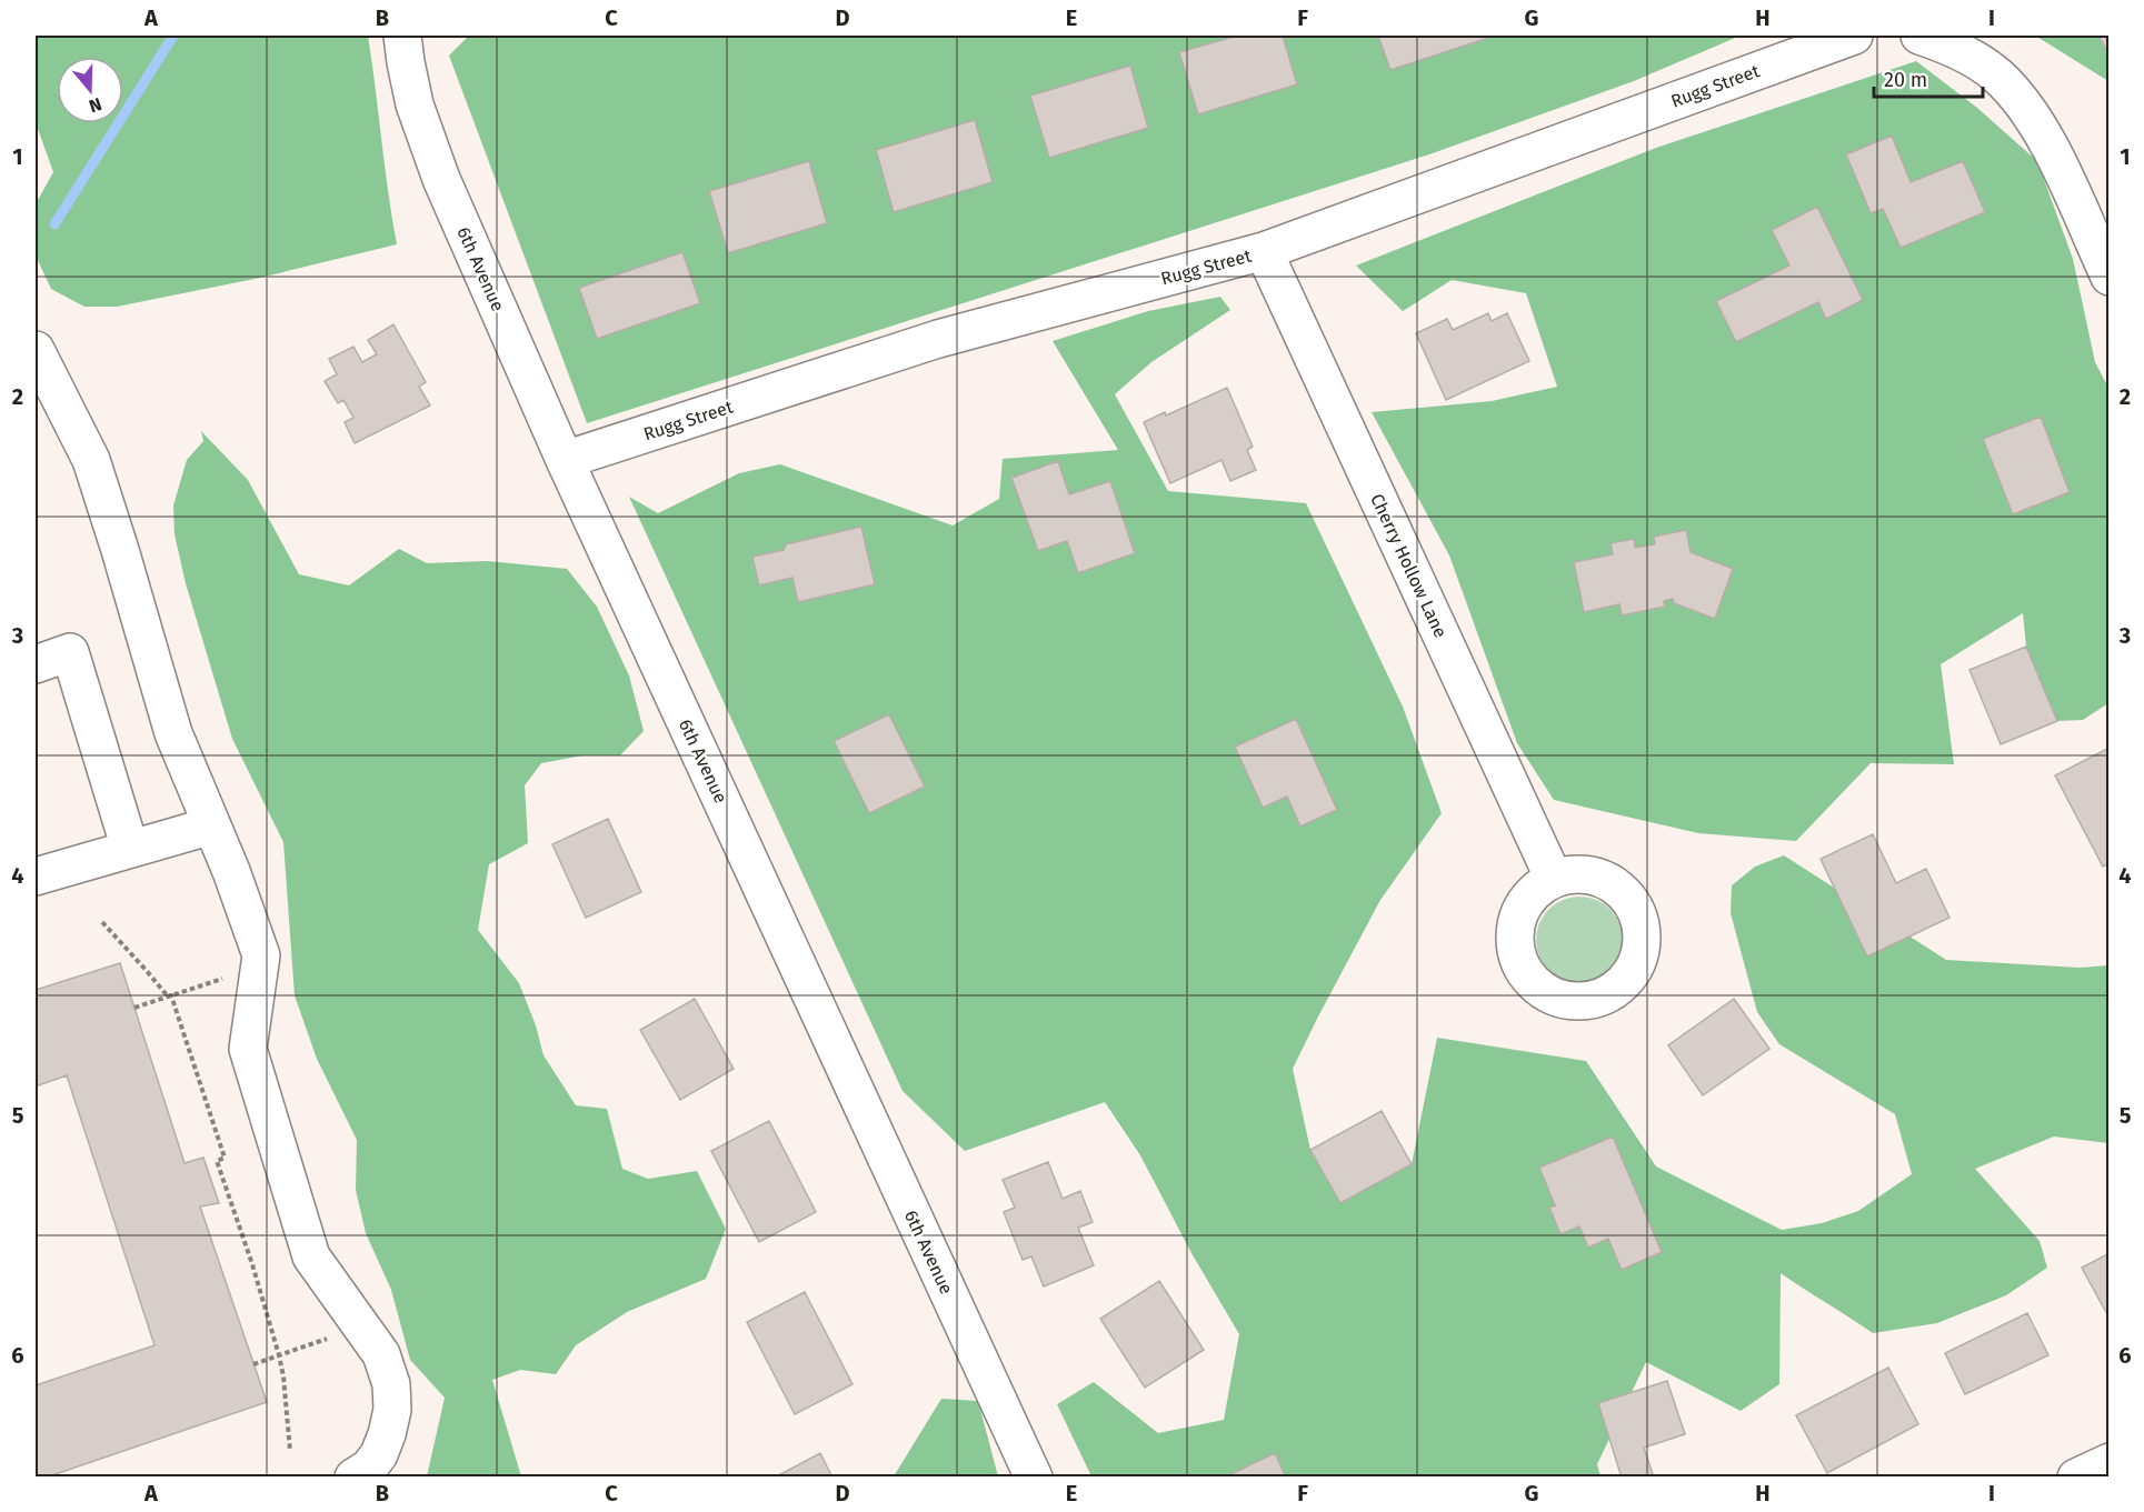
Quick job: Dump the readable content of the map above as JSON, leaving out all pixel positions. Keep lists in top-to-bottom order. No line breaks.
{"streets":{"street":["Rugg Street","6th Avenue","Cherry Hollow Lane"]},"crossings":[["Rugg Street","6th Avenue"],["Rugg Street","Cherry Hollow Lane"]],"scale_bar":"20 m","north":"bottom","grid":{"columns":["A","B","C","D","E","F","G","H","I"],"rows":["1","2","3","4","5","6"]}}
